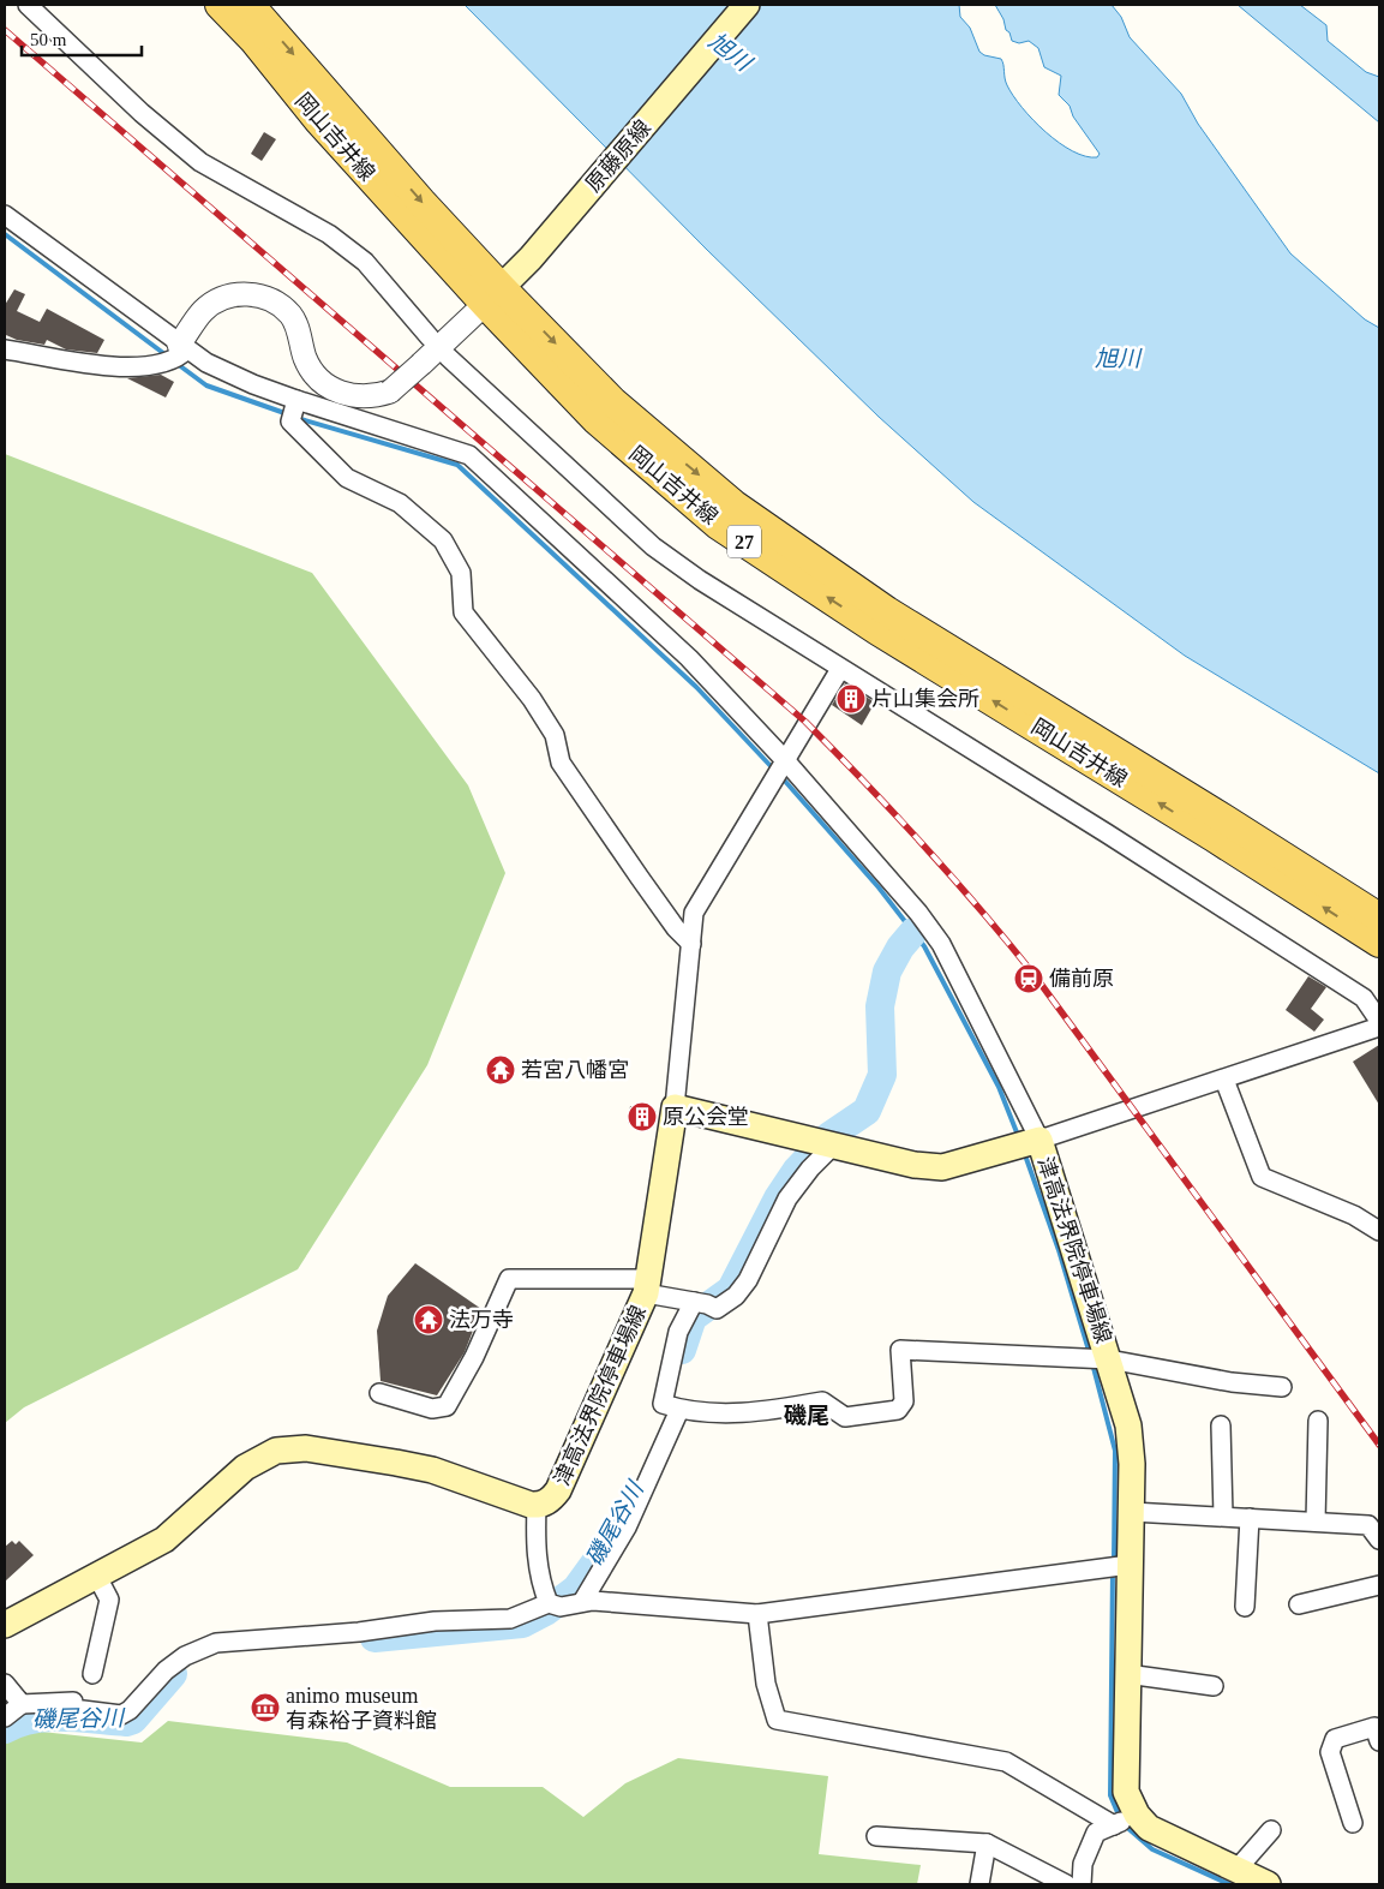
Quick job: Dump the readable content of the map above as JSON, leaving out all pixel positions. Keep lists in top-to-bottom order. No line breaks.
{"streets":{"main road":["岡山吉井線","原藤原線","27","津高法界院停車場線"]},"crossings":[["岡山吉井線","原藤原線"]],"districts":["磯尾"],"water":["旭川","磯尾谷川"],"places":{"building":["片山集会所","原公会堂"],"station":["備前原"],"temple":["若宮八幡宮","法万寺"],"museum":["animo museum 有森裕子資料館"]},"scale_bar":"50 m"}
